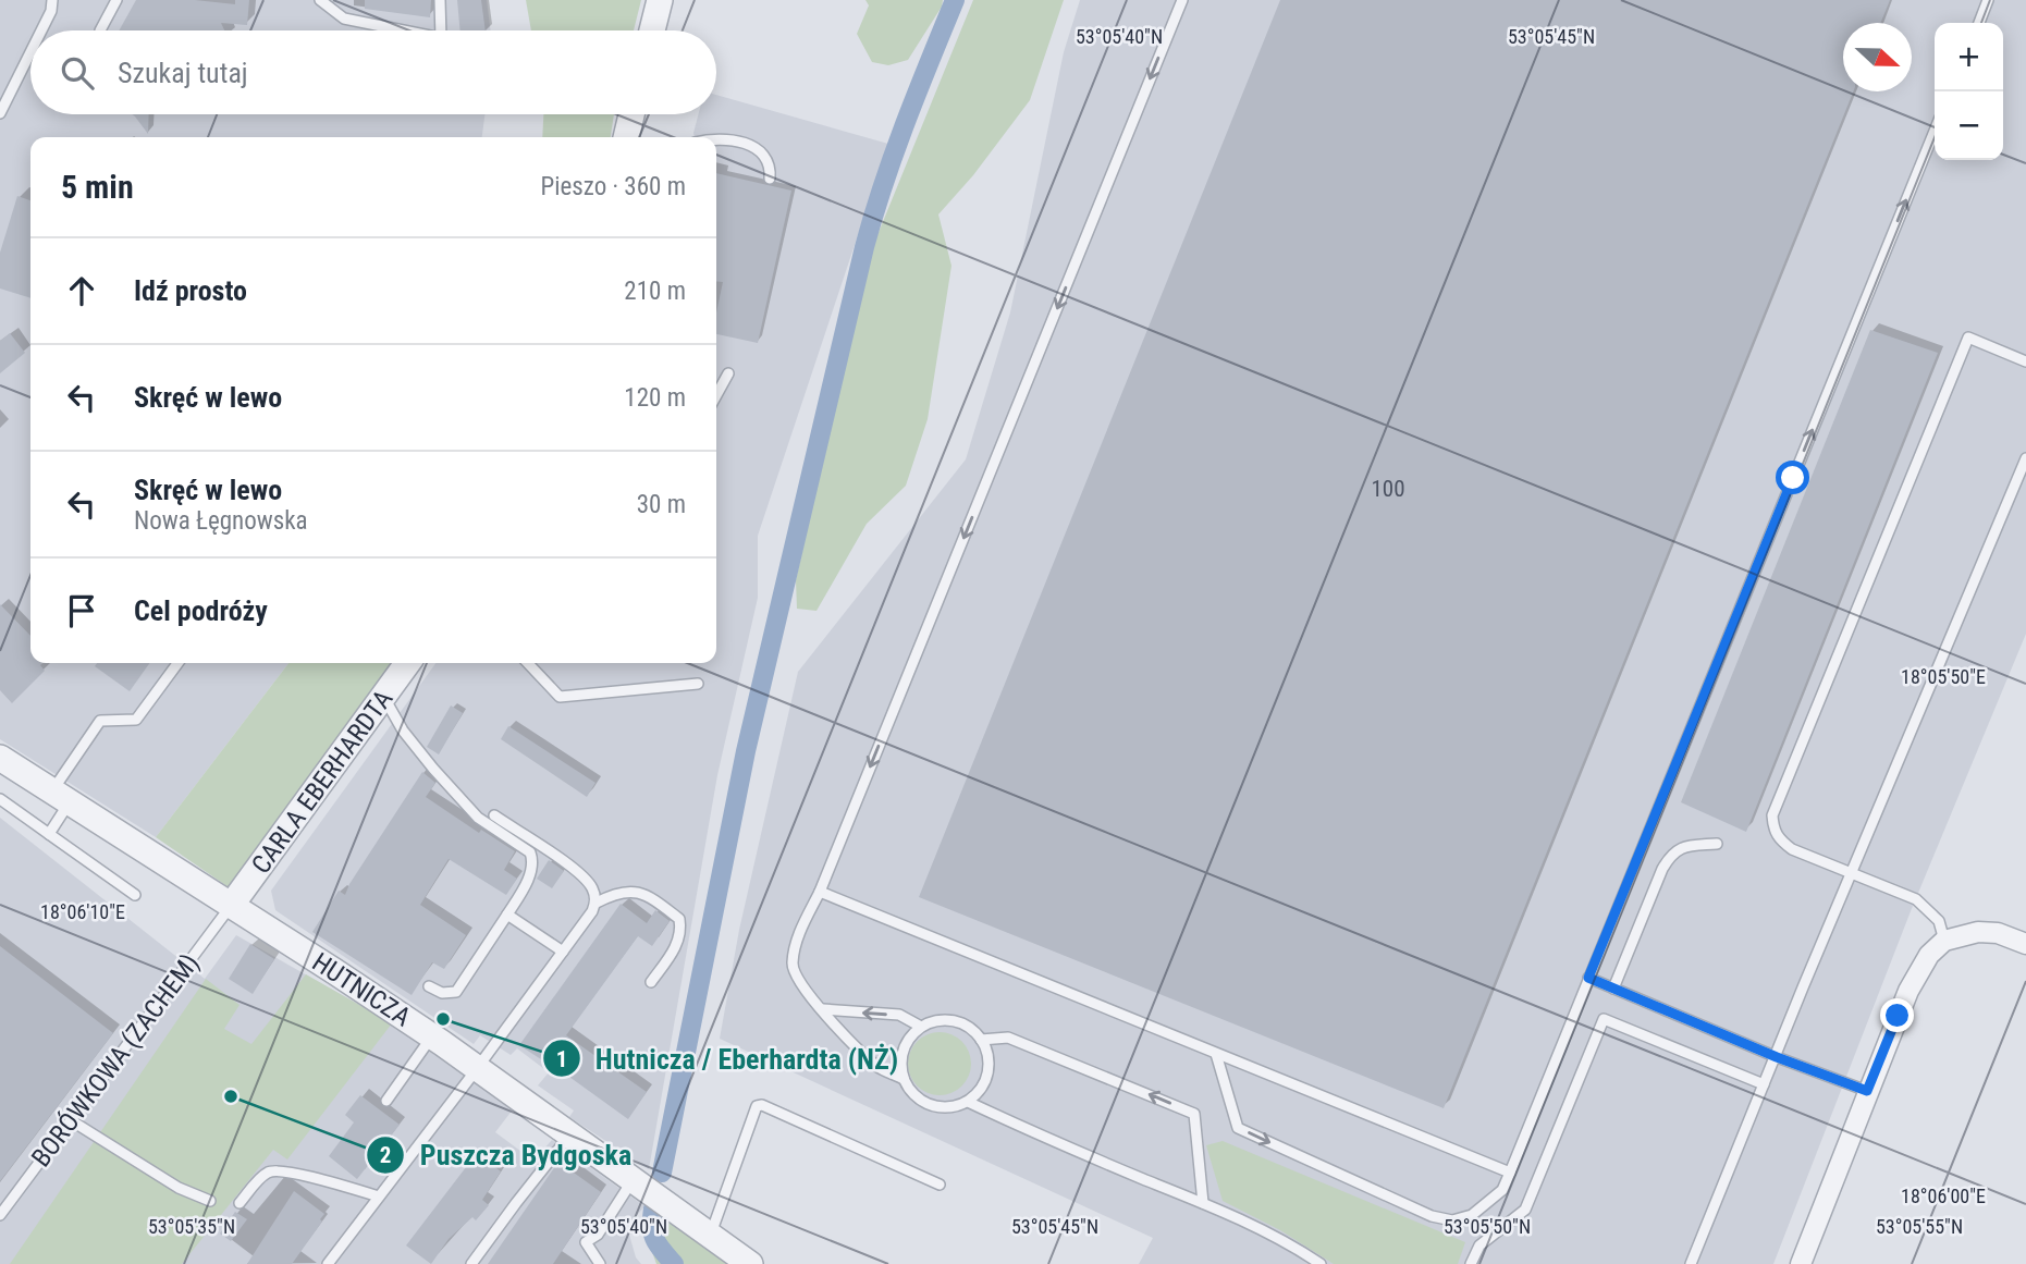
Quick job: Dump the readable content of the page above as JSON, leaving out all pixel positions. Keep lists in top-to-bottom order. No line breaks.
{"streets":{"street":["CARLA EBERHARDTA","HUTNICZA"],"lane":["BORÓWKOWA (ZACHEM)"]},"crossings":[["CARLA EBERHARDTA","HUTNICZA"],["CARLA EBERHARDTA","BORÓWKOWA (ZACHEM)"],["HUTNICZA","BORÓWKOWA (ZACHEM)"]],"places":["Hutnicza / Eberhardta (NŻ)","Puszcza Bydgoska"],"house_numbers":["100"],"north":"right","page":{"map_buttons":["+","−"],"search":"Szukaj tutaj","heading":["5 min","Pieszo · 360 m"],"list":[["Idź prosto","210 m"],["Skręć w lewo","120 m"],["Skręć w lewo","Nowa Łęgnowska","30 m"],"Cel podróży"]},"coordinates":["53°05'45\"N","53°05'40\"N","18°05'50\"E","18°06'10\"E","18°06'00\"E","53°05'35\"N","53°05'50\"N","53°05'55\"N"]}
